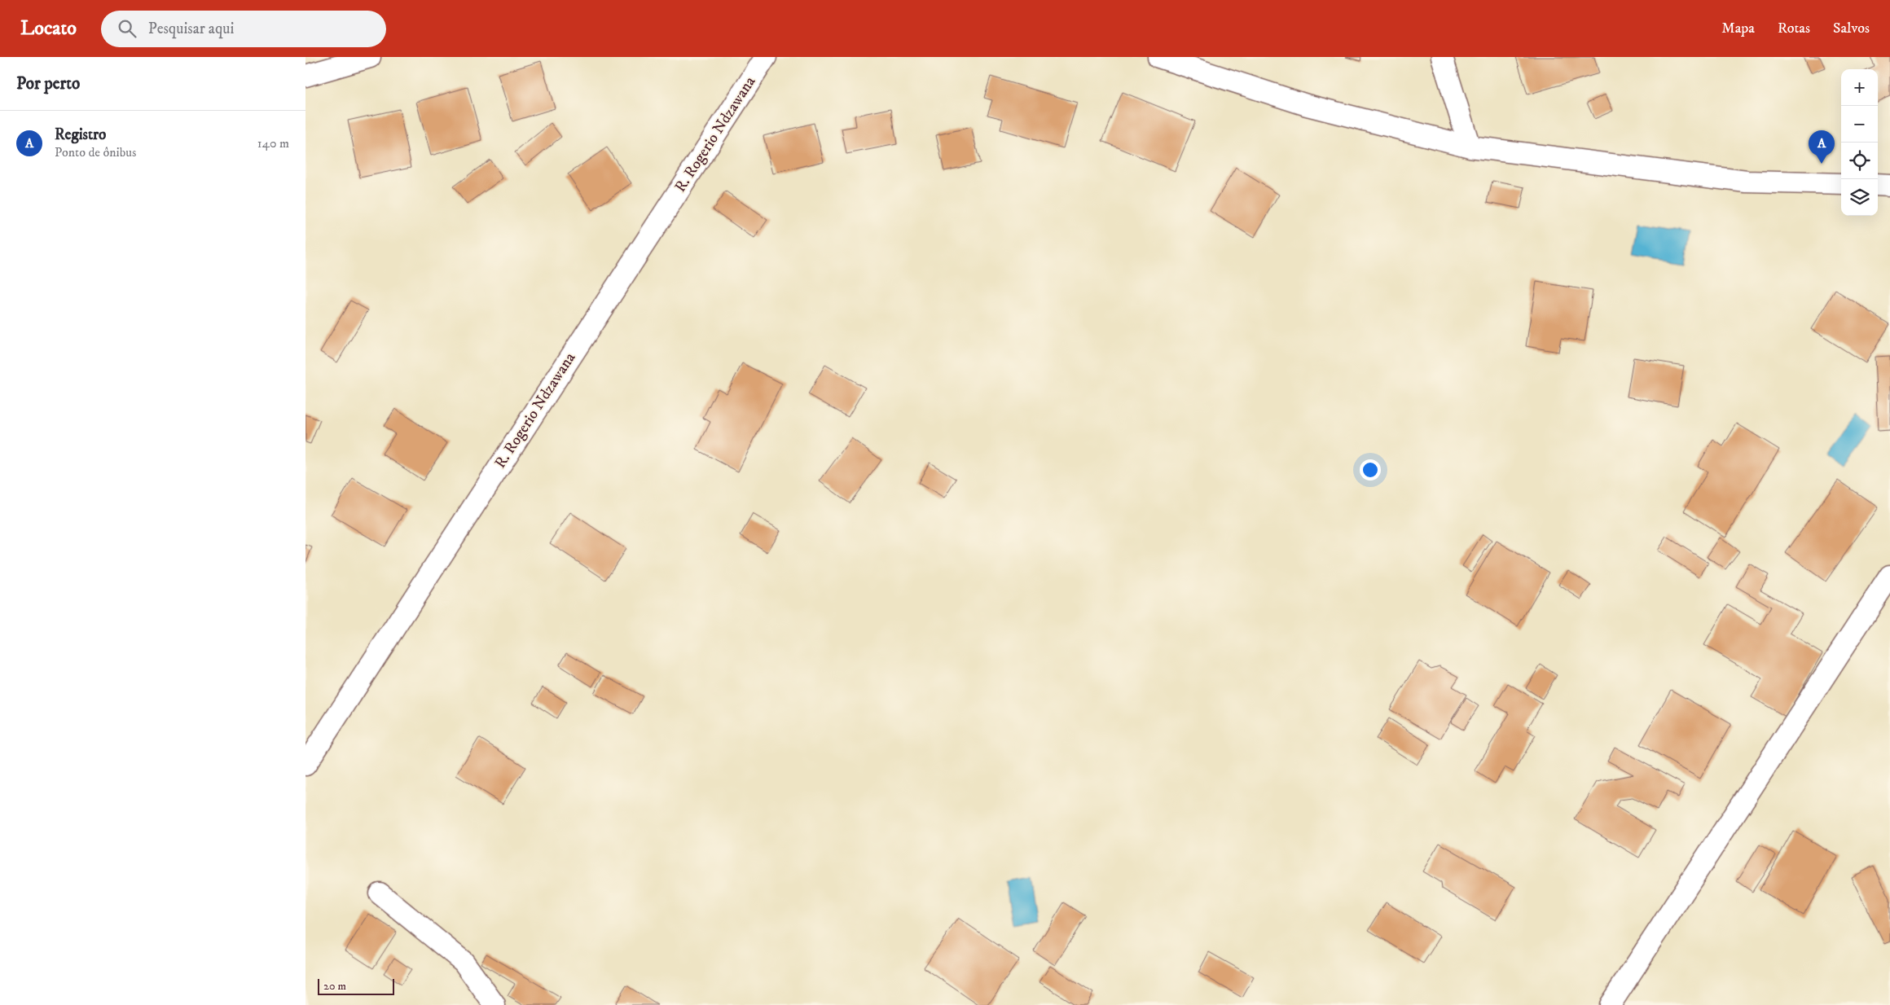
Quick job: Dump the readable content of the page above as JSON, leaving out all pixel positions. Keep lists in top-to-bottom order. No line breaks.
{"streets":{"street":["R. Rogerio Ndzawana"]},"scale_bar":"20 m","page":{"header":"Locato","search":"Pesquisar aqui","nav":["Mapa","Rotas","Salvos"],"heading":"Por perto","map_buttons":["+","−"],"list":[{"mark":"A","name":"Registro","note":"Ponto de ônibus","value":"140 m"}],"pins":"A","scale":"20 m"}}
